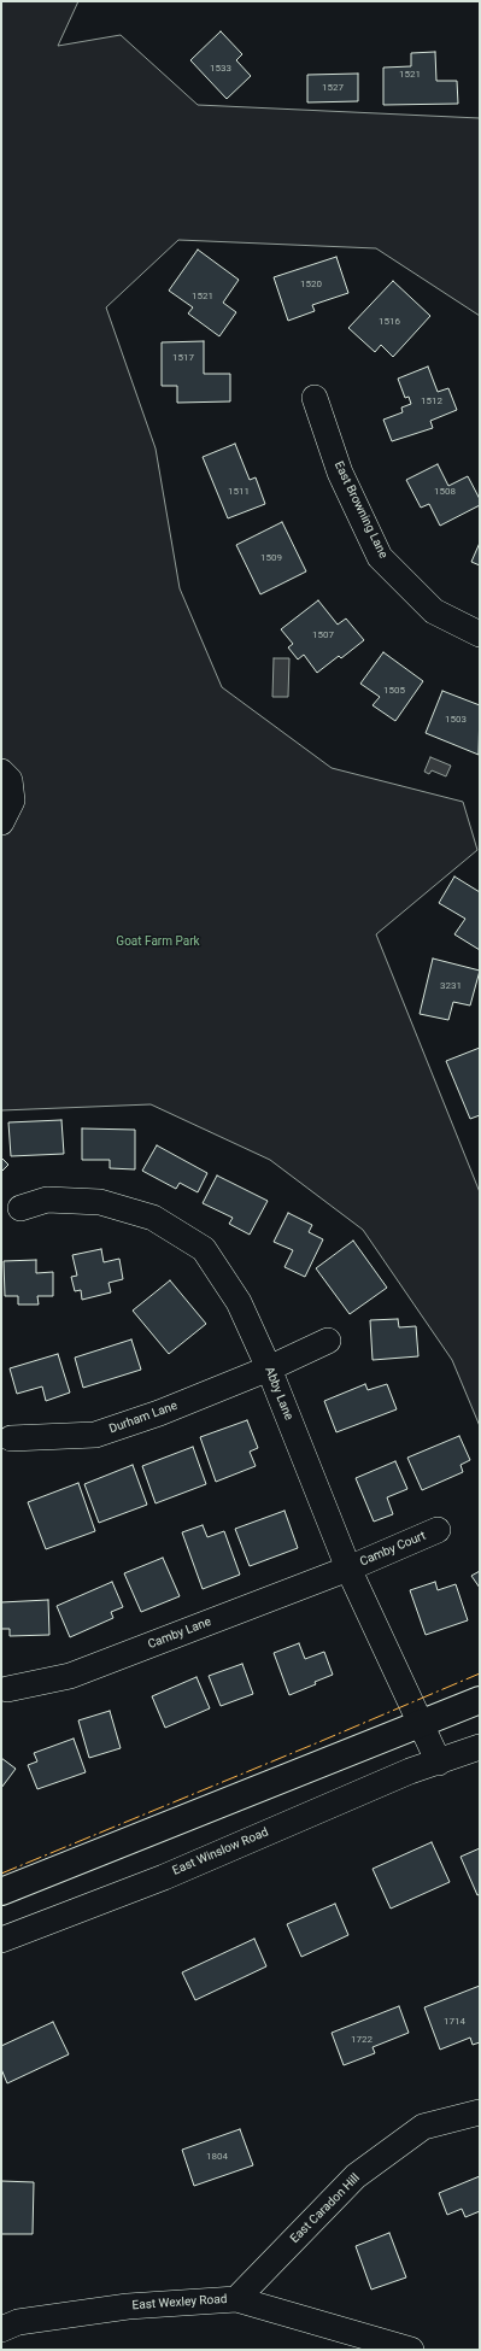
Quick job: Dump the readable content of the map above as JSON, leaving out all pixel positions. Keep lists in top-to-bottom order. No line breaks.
{"streets":{"street":["East Browning Lane","Abby Lane","Durham Lane","Camby Court","Camby Lane","East Winslow Road","East Caradon Hill","East Wexley Road"]},"crossings":[["Abby Lane","Durham Lane"],["Abby Lane","Camby Court"],["Abby Lane","Camby Lane"],["Camby Court","Camby Lane"],["East Caradon Hill","East Wexley Road"]],"parks":["Goat Farm Park"],"house_numbers":["1533","1521","1527","1520","1521","1516","1517","1512","1511","1508","1509","1507","1505","1503","3231","1714","1722","1804"]}
